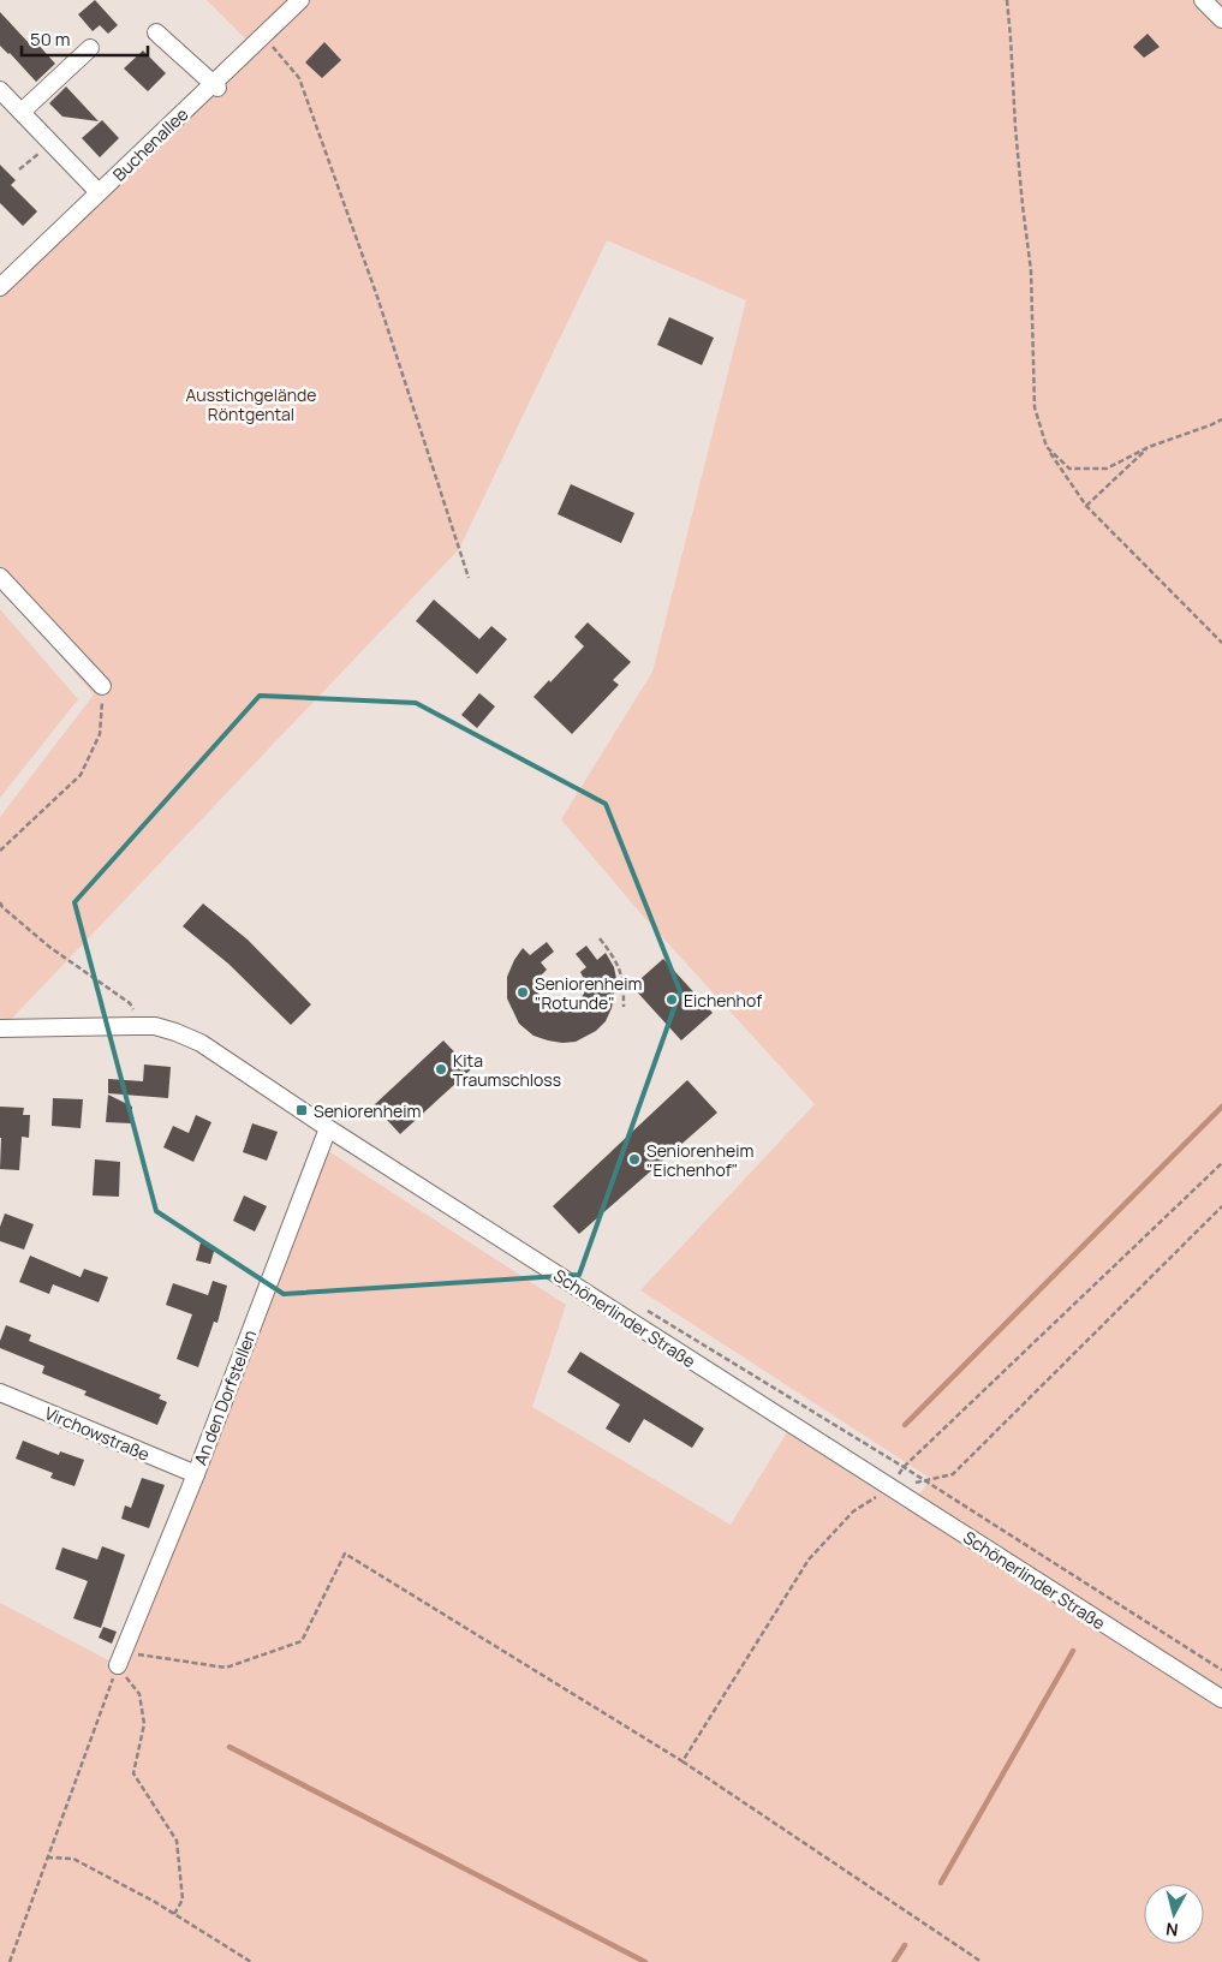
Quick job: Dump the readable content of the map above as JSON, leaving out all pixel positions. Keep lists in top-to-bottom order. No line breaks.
{"streets":{"street":["Buchenallee","Schönerlinder Straße","An den Dorfstellen","Virchowstraße"]},"crossings":[["Schönerlinder Straße","An den Dorfstellen"],["An den Dorfstellen","Virchowstraße"]],"parks":["Ausstichgelände Röntgental"],"places":{"other":["Seniorenheim \"Rotunde\"","Eichenhof","Kita Traumschloss","Seniorenheim \"Eichenhof\""],"transit":["Seniorenheim"]},"scale_bar":"50 m","north":"bottom"}
